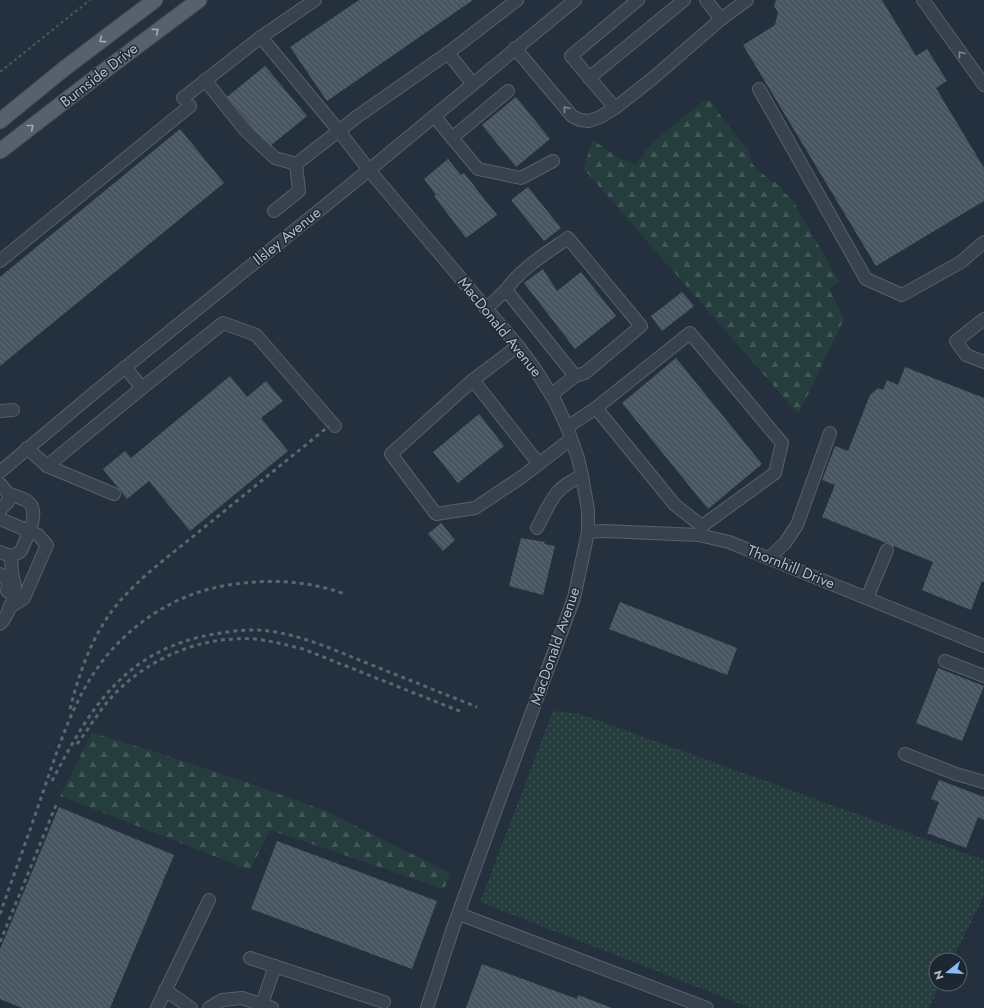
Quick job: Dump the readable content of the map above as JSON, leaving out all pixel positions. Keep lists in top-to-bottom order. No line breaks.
{"streets":{"main road":["Burnside Drive"],"street":["Ilsley Avenue","MacDonald Avenue","Thornhill Drive"]},"crossings":[["Ilsley Avenue","MacDonald Avenue"],["MacDonald Avenue","Thornhill Drive"]],"north":"left"}
